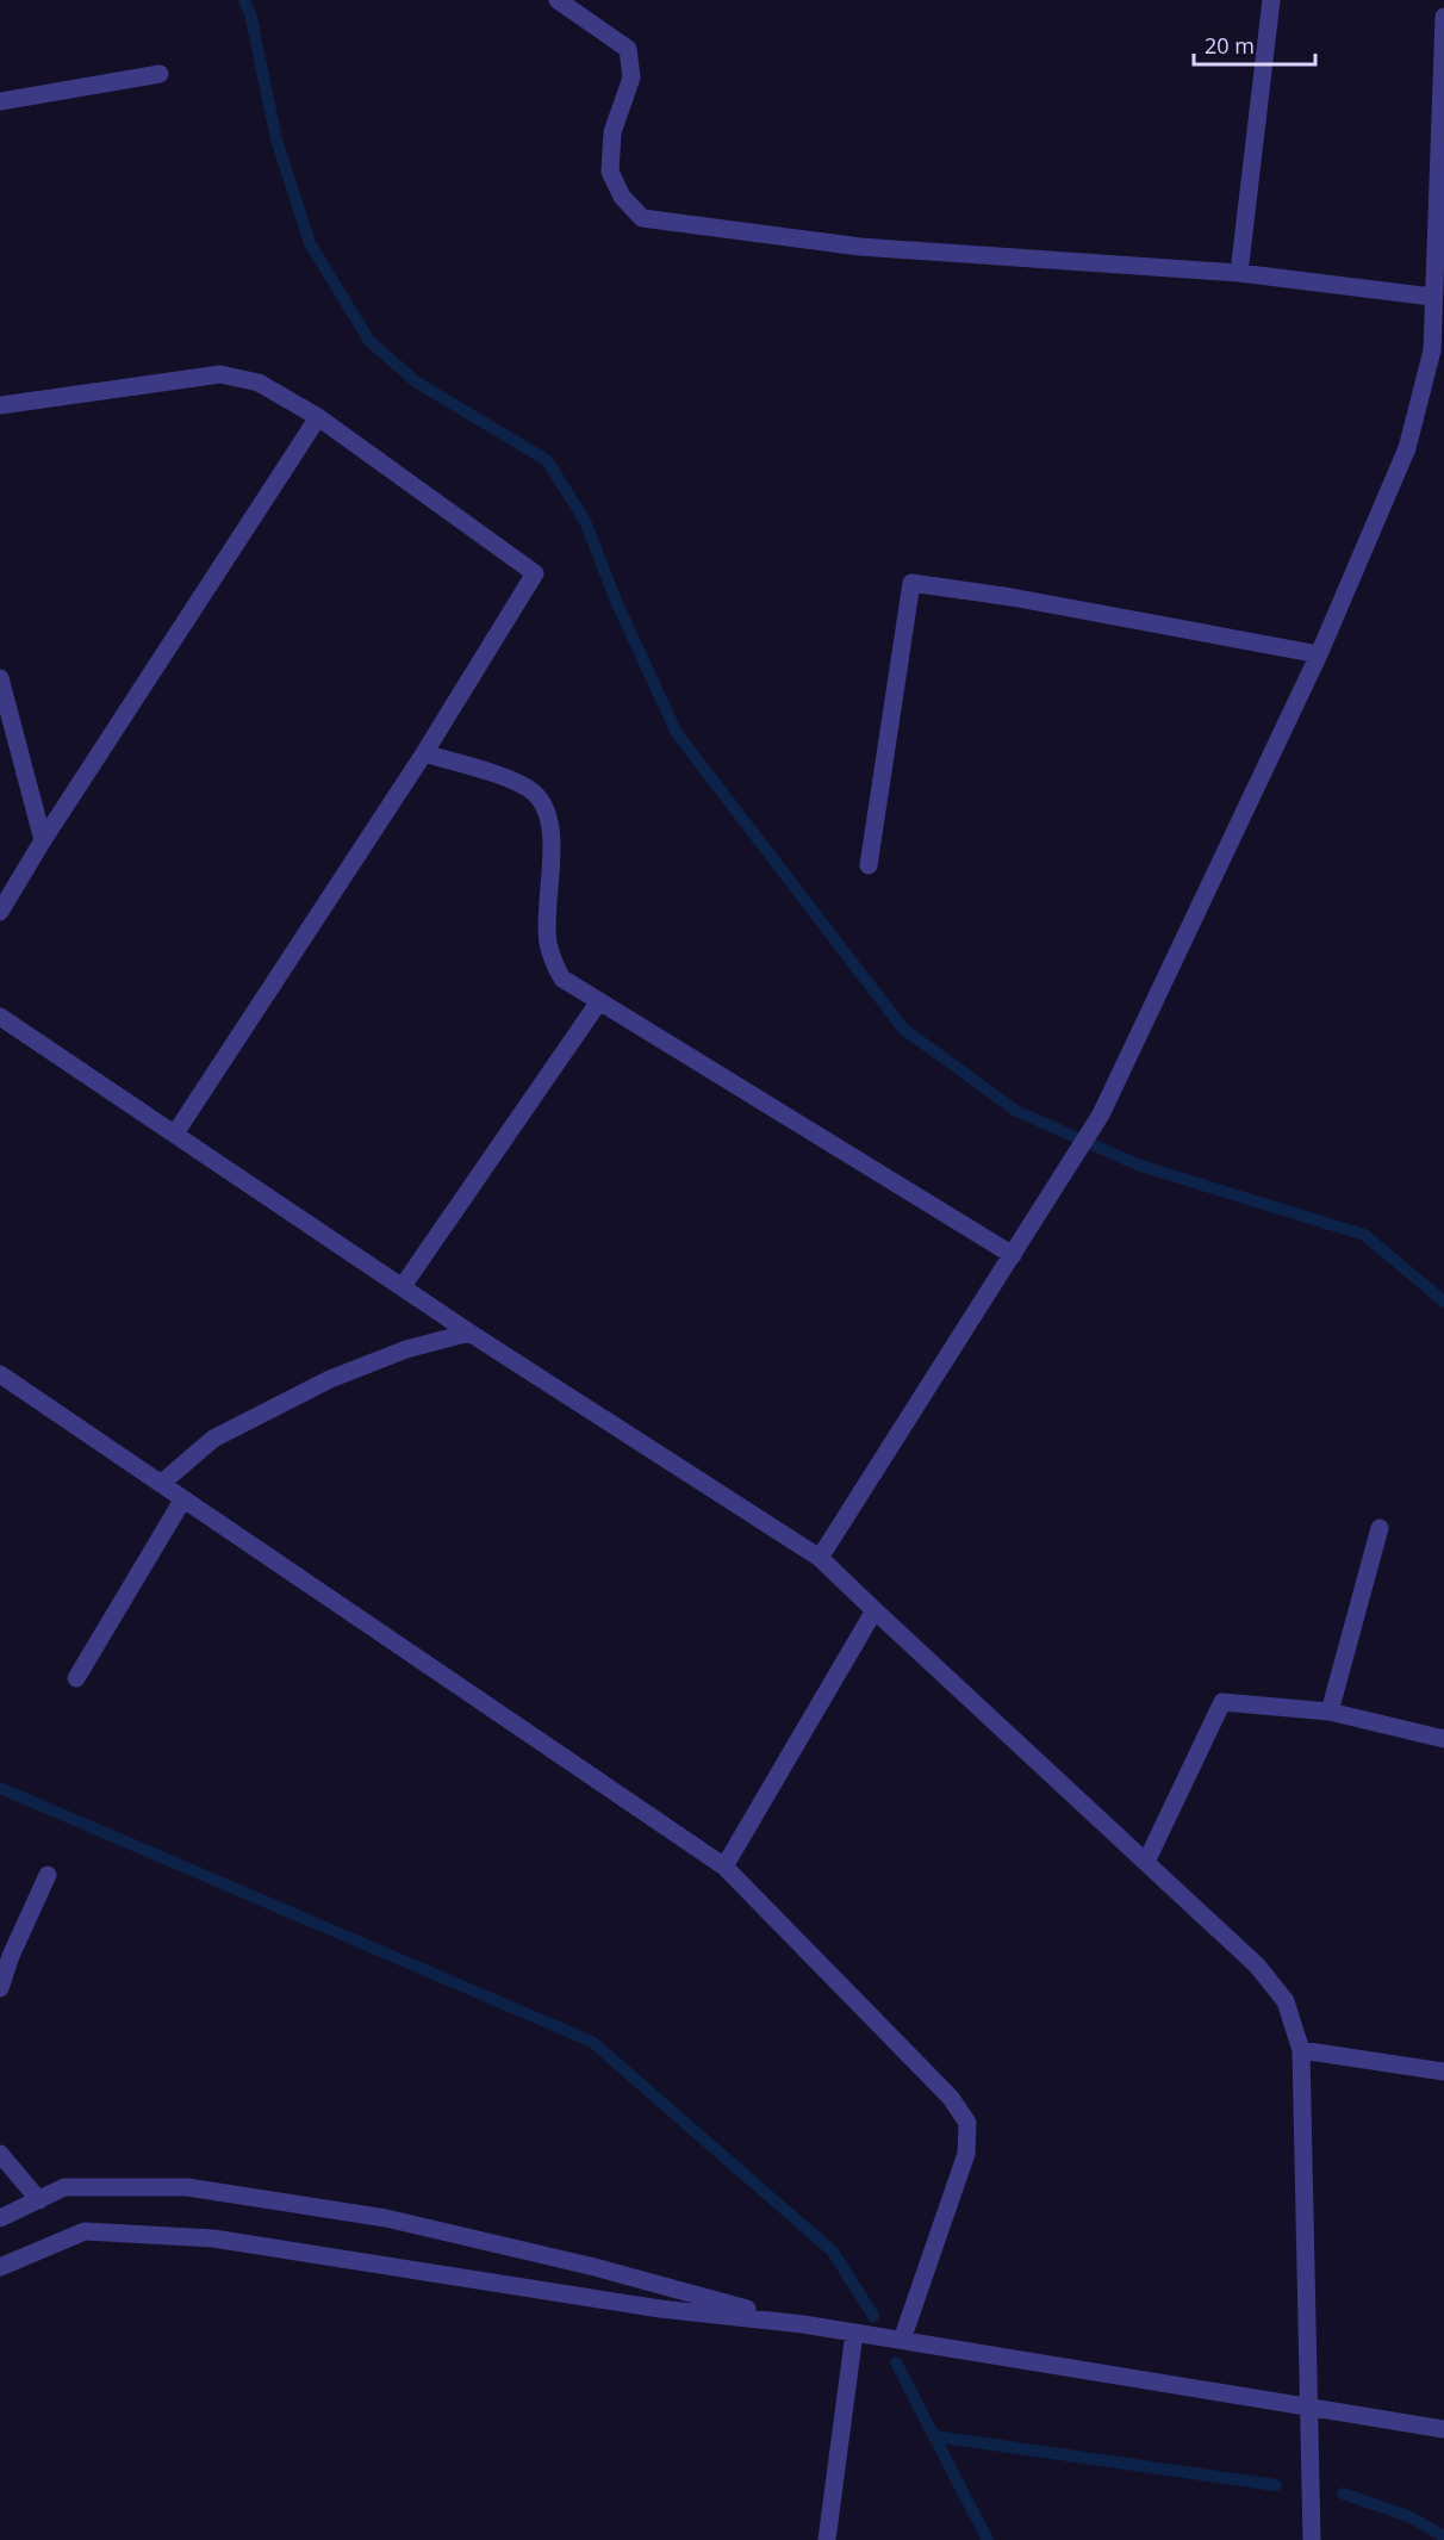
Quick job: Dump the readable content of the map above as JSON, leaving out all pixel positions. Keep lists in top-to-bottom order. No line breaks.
{"scale_bar":"20 m"}
